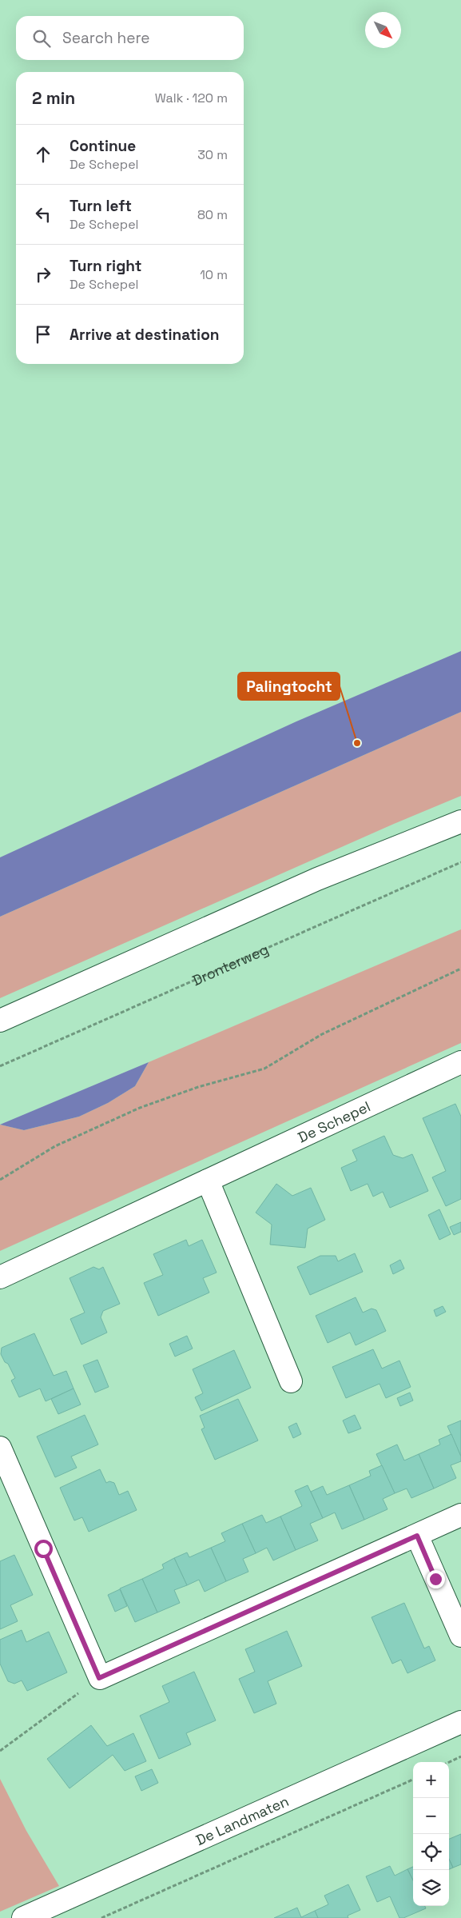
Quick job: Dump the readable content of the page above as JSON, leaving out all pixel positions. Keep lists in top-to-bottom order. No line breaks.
{"streets":{"street":["De Schepel","De Landmaten"],"path":["Dronterweg"]},"places":["Palingtocht"],"north":"bottom right","page":{"search":"Search here","heading":["2 min","Walk · 120 m"],"list":[["Continue","De Schepel","30 m"],["Turn left","De Schepel","80 m"],["Turn right","De Schepel","10 m"],"Arrive at destination"],"map_buttons":["+","−"]}}
